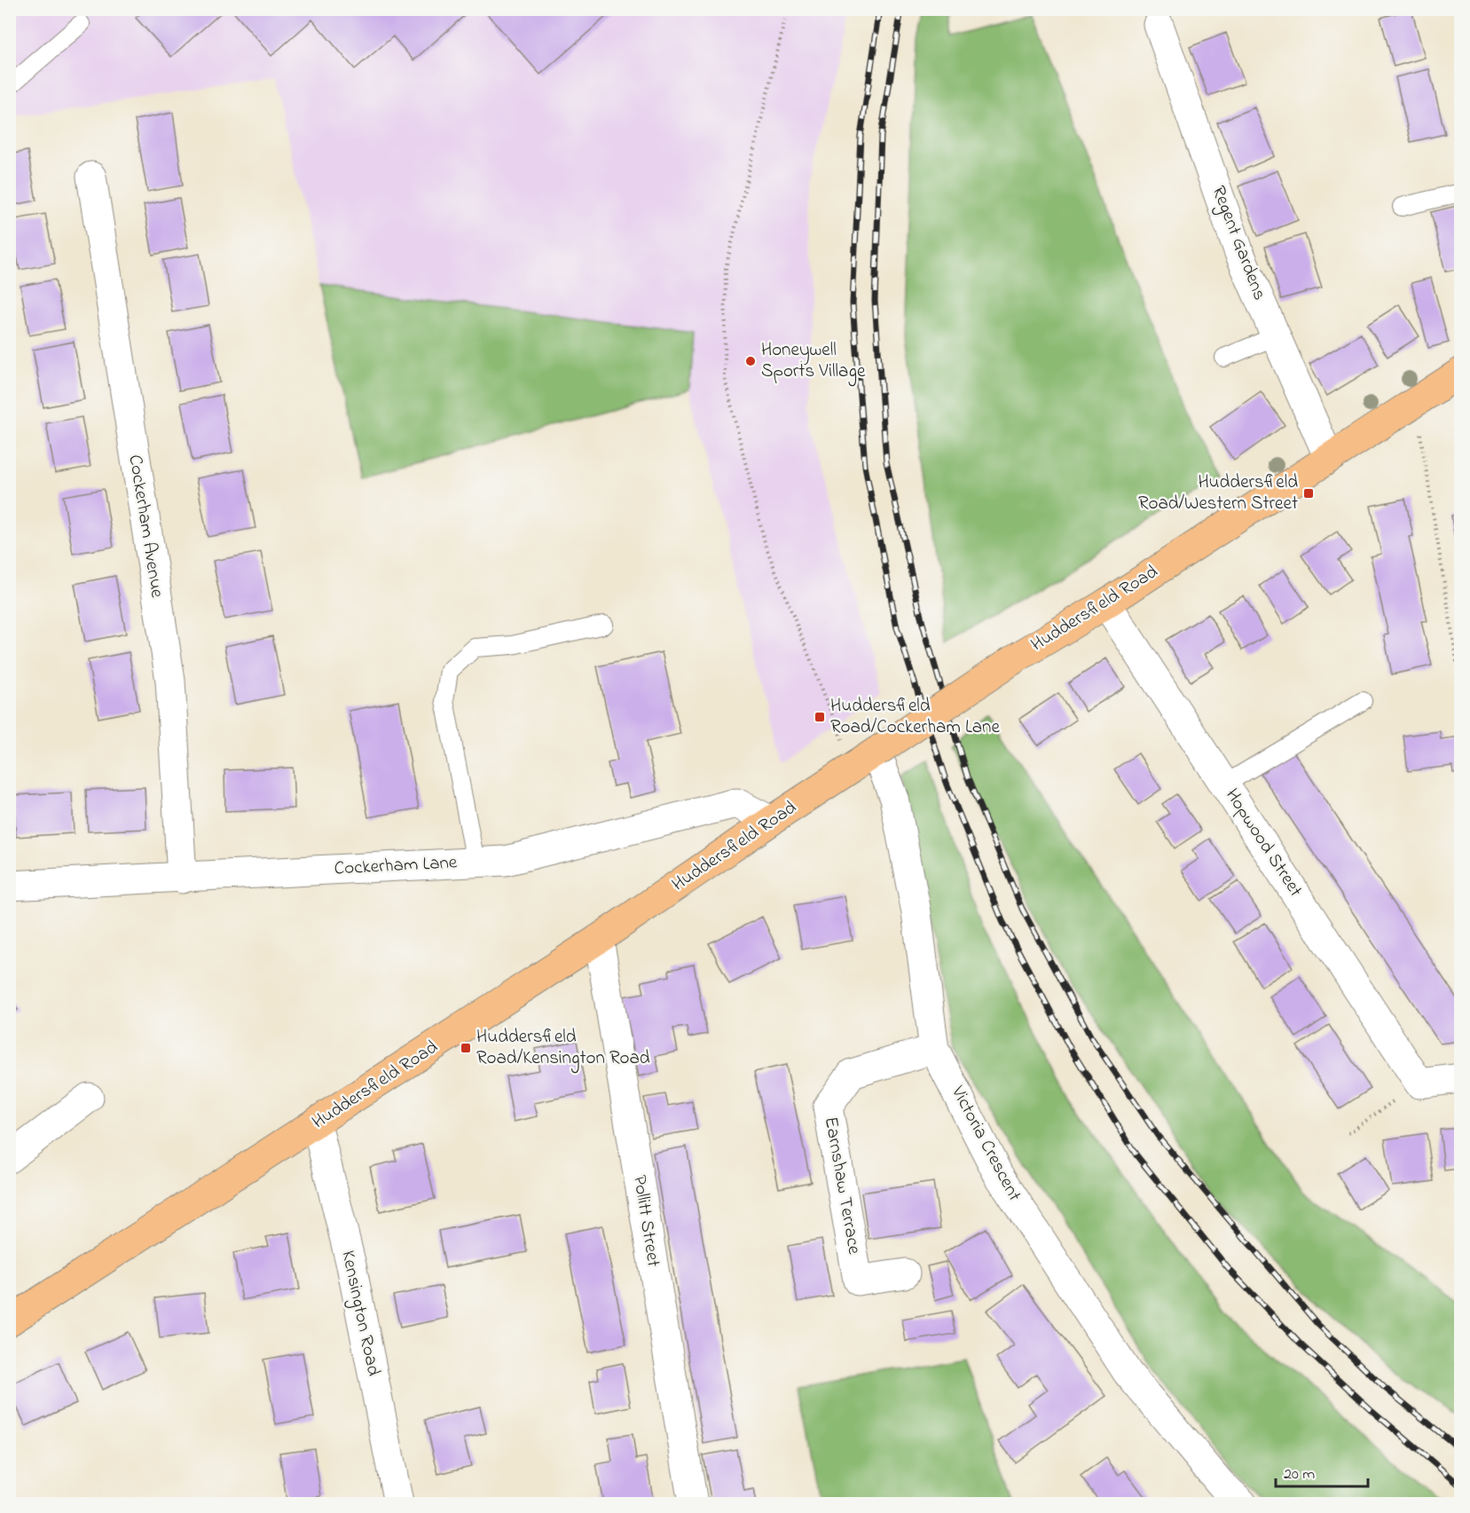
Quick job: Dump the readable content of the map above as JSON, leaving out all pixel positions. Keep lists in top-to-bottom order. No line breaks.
{"streets":{"highway":["Huddersfield Road"],"street":["Regent Gardens","Cockerham Avenue","Hopwood Street","Cockerham Lane","Victoria Crescent","Earnshaw Terrace","Pollitt Street","Kensington Road"]},"crossings":[["Regent Gardens","Huddersfield Road"],["Cockerham Avenue","Cockerham Lane"],["Huddersfield Road","Hopwood Street"],["Huddersfield Road","Cockerham Lane"],["Huddersfield Road","Victoria Crescent"],["Huddersfield Road","Pollitt Street"],["Huddersfield Road","Kensington Road"],["Victoria Crescent","Earnshaw Terrace"]],"places":{"other":["Honeywell Sports Village"],"transit":["Huddersfield Road/Western Street","Huddersfield Road/Cockerham Lane","Huddersfield Road/Kensington Road"]},"scale_bar":"20 m"}
